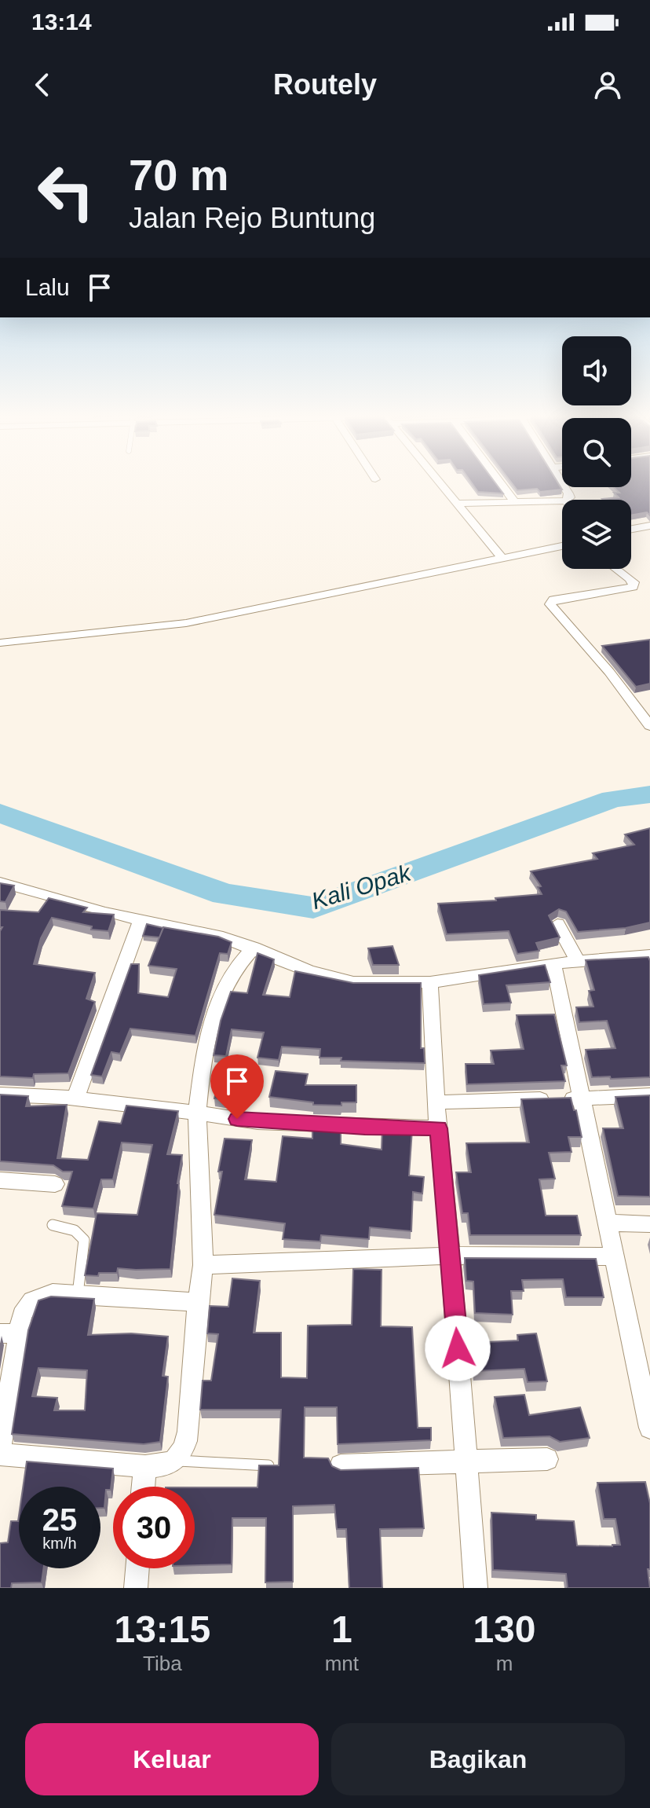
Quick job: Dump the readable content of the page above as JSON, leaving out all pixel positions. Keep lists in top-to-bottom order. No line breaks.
{"water":["Kali Opak"],"page":{"status":"13:14","header":"Routely","turn":["70 m","Jalan Rejo Buntung"],"then":"Lalu","speed":"25 km/h","limit":"30","eta":["13:15","Tiba","1","mnt","130","m"],"buttons":["Keluar","Bagikan"]}}
